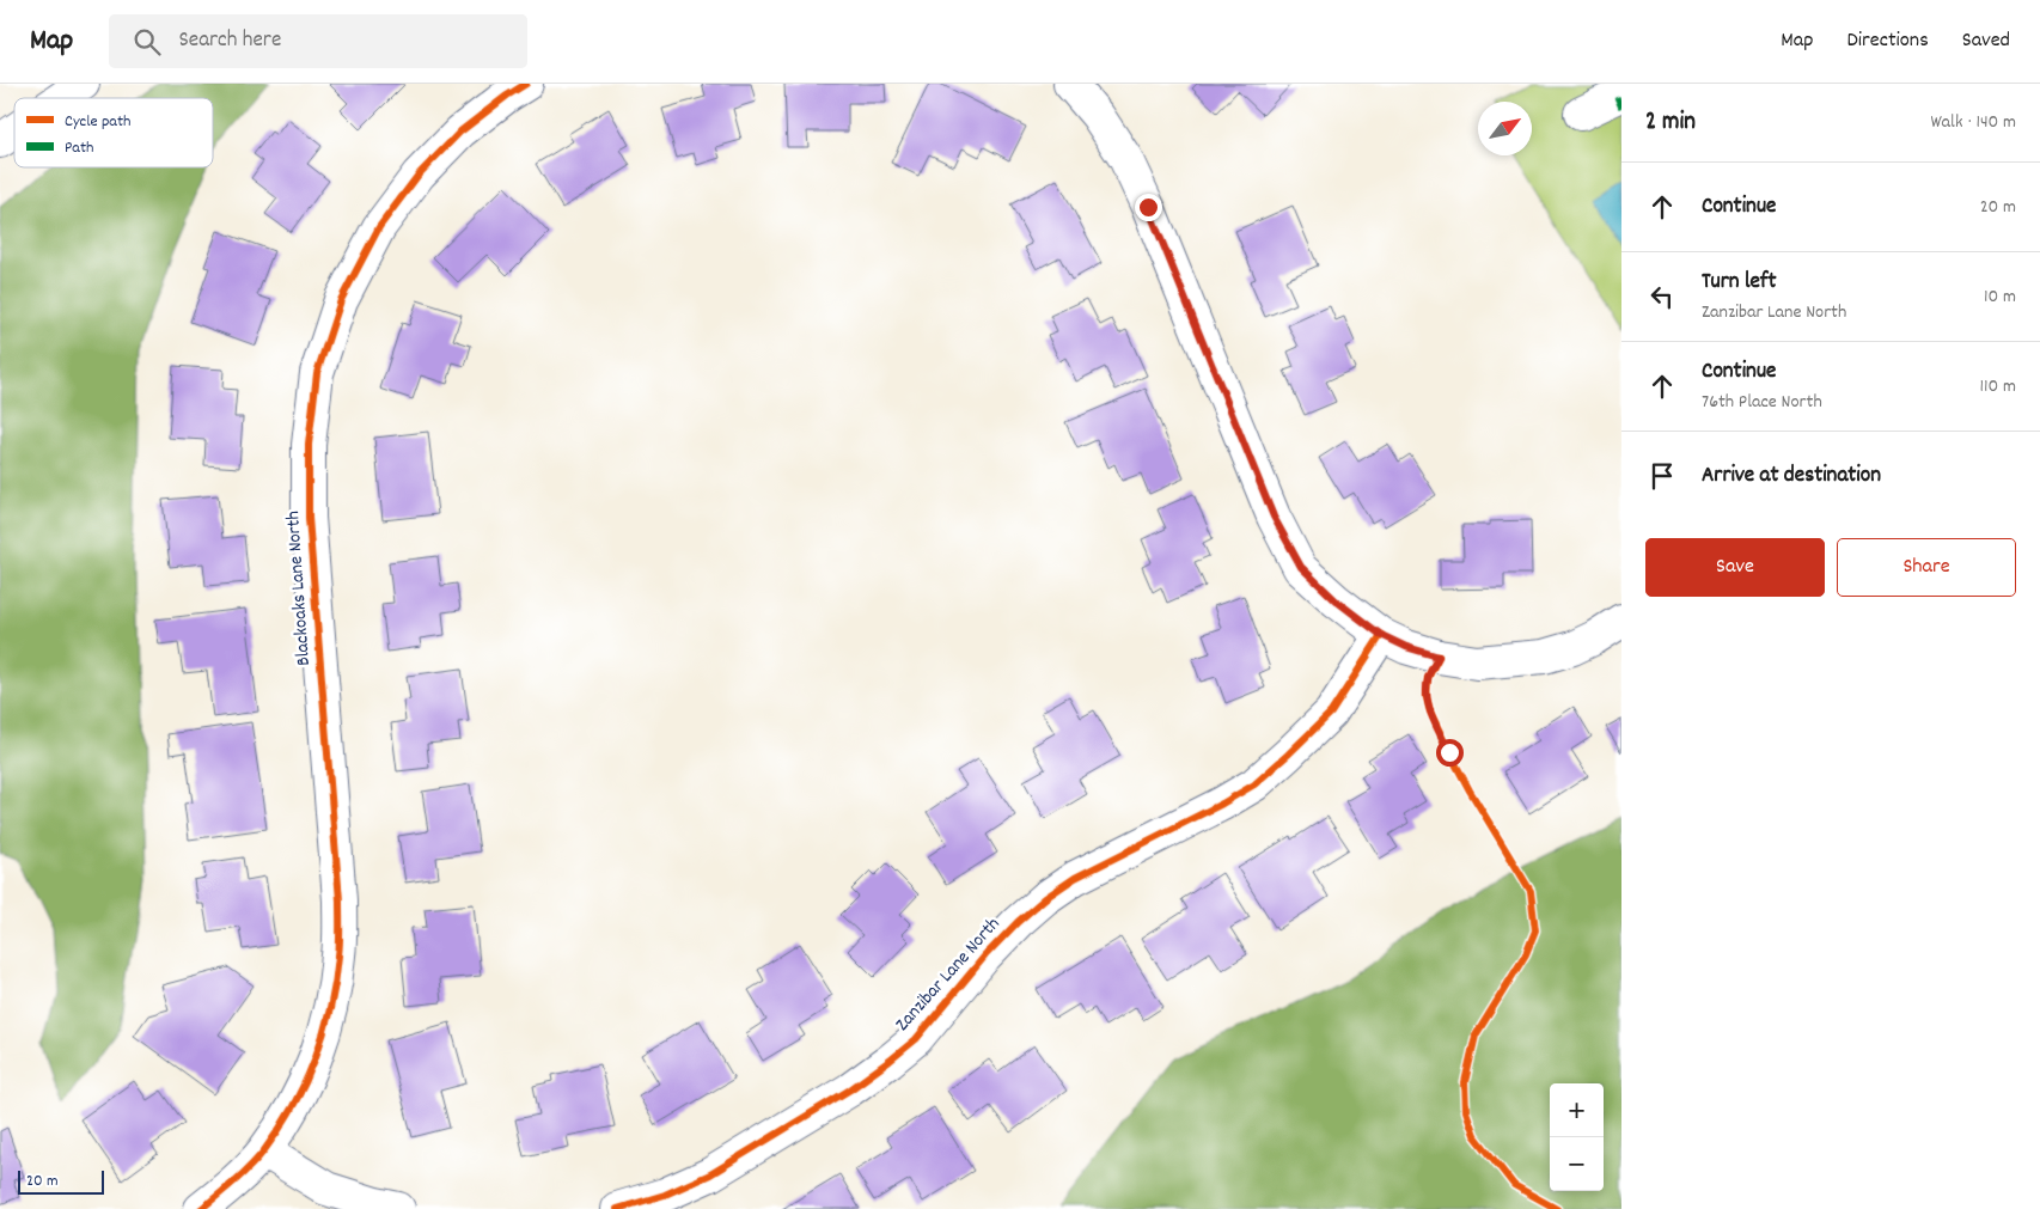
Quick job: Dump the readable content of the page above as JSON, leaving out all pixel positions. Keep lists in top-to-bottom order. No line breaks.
{"streets":{"street":["Blackoaks Lane North","Zanzibar Lane North"]},"legend":["Cycle path","Path"],"scale_bar":"20 m","north":"top right","page":{"header":"Map","search":"Search here","nav":["Map","Directions","Saved"],"heading":["2 min","Walk · 140 m"],"list":[["Continue","20 m"],["Turn left","Zanzibar Lane North","10 m"],["Continue","76th Place North","110 m"],"Arrive at destination"],"buttons":["Save","Share"],"map_buttons":["+","−"],"scale":"20 m"}}
